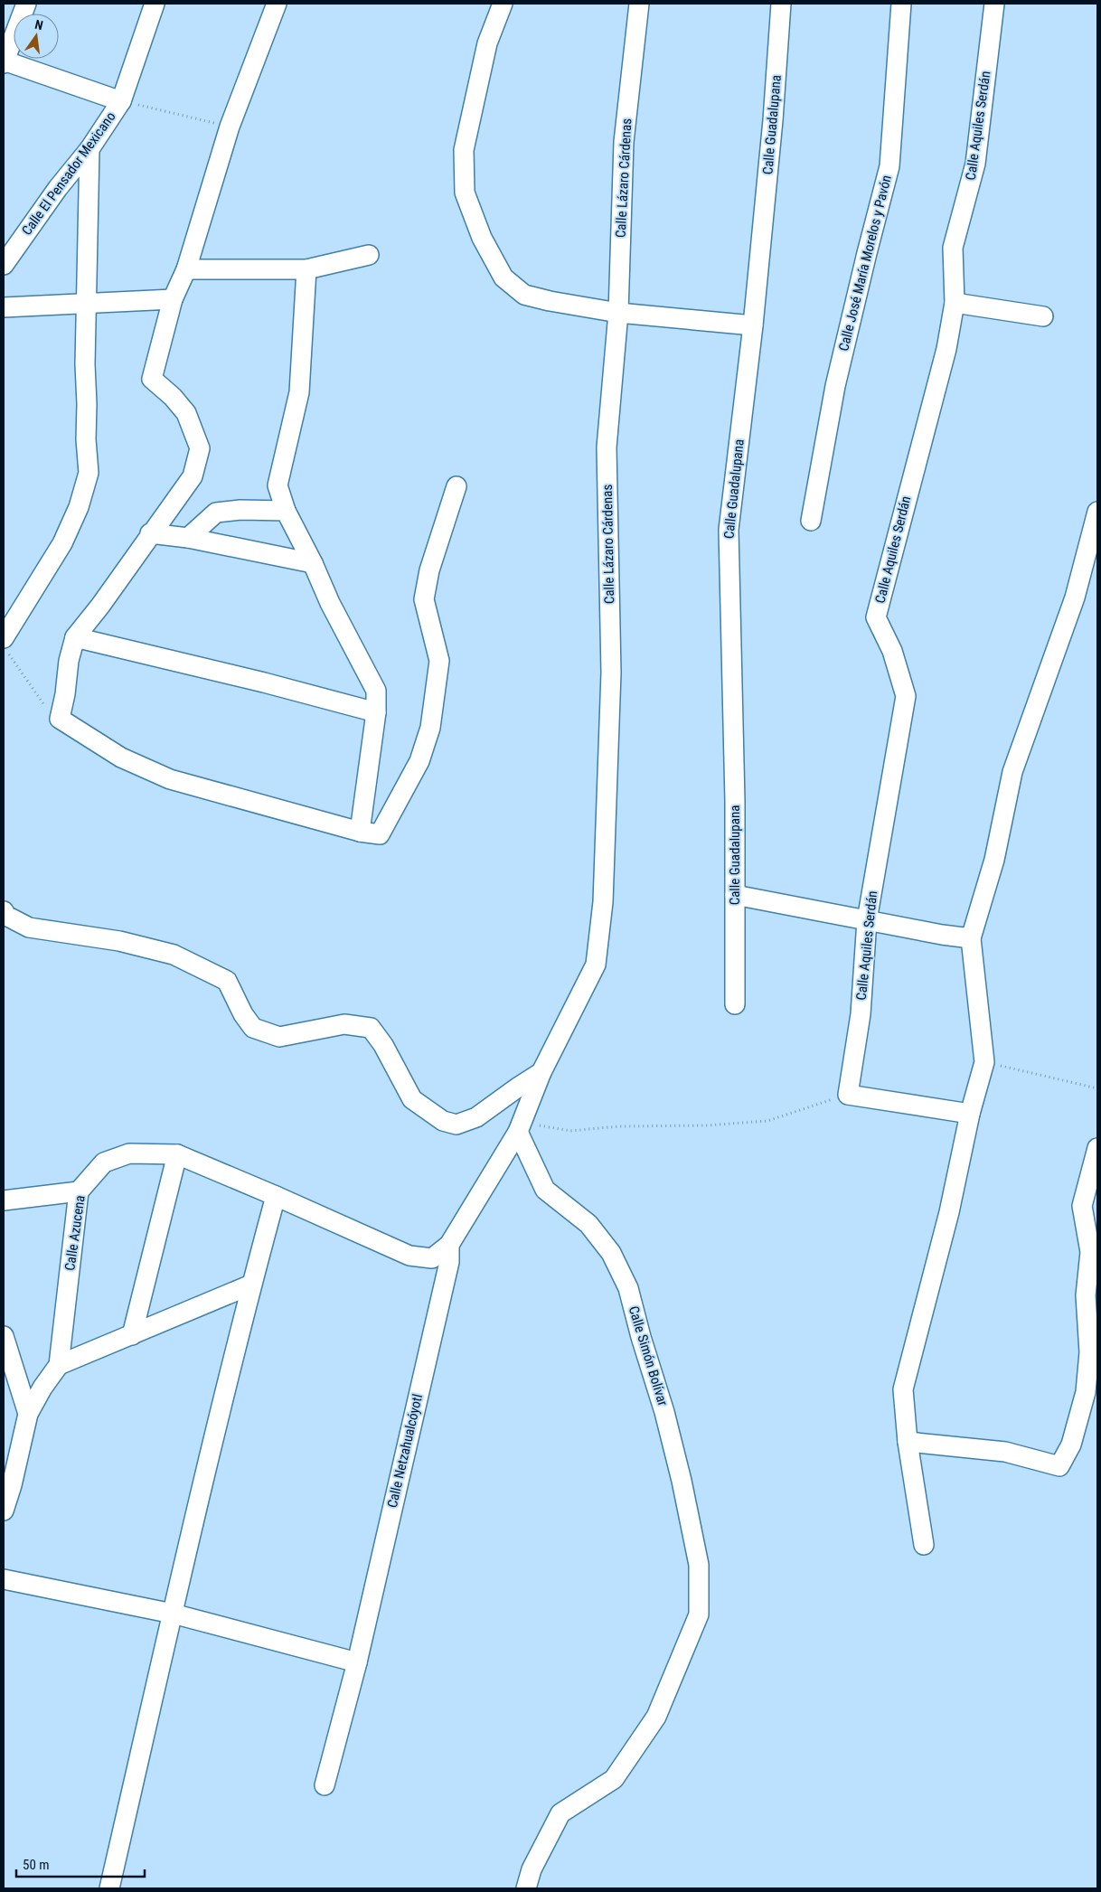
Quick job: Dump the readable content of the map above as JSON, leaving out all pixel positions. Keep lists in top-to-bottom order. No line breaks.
{"streets":{"street":["Calle Guadalupana","Calle Aquiles Serdán","Calle El Pensador Mexicano","Calle Lázaro Cárdenas","Calle José María Morelos y Pavón","Calle Azucena","Calle Simón Bolívar","Calle Netzahualcóyotl"]},"crossings":[["Calle Lázaro Cárdenas","Calle Simón Bolívar"],["Calle Lázaro Cárdenas","Calle Netzahualcóyotl"],["Calle Azucena","Calle Netzahualcóyotl"],["Calle Simón Bolívar","Calle Netzahualcóyotl"]],"scale_bar":"50 m","north":"top"}
